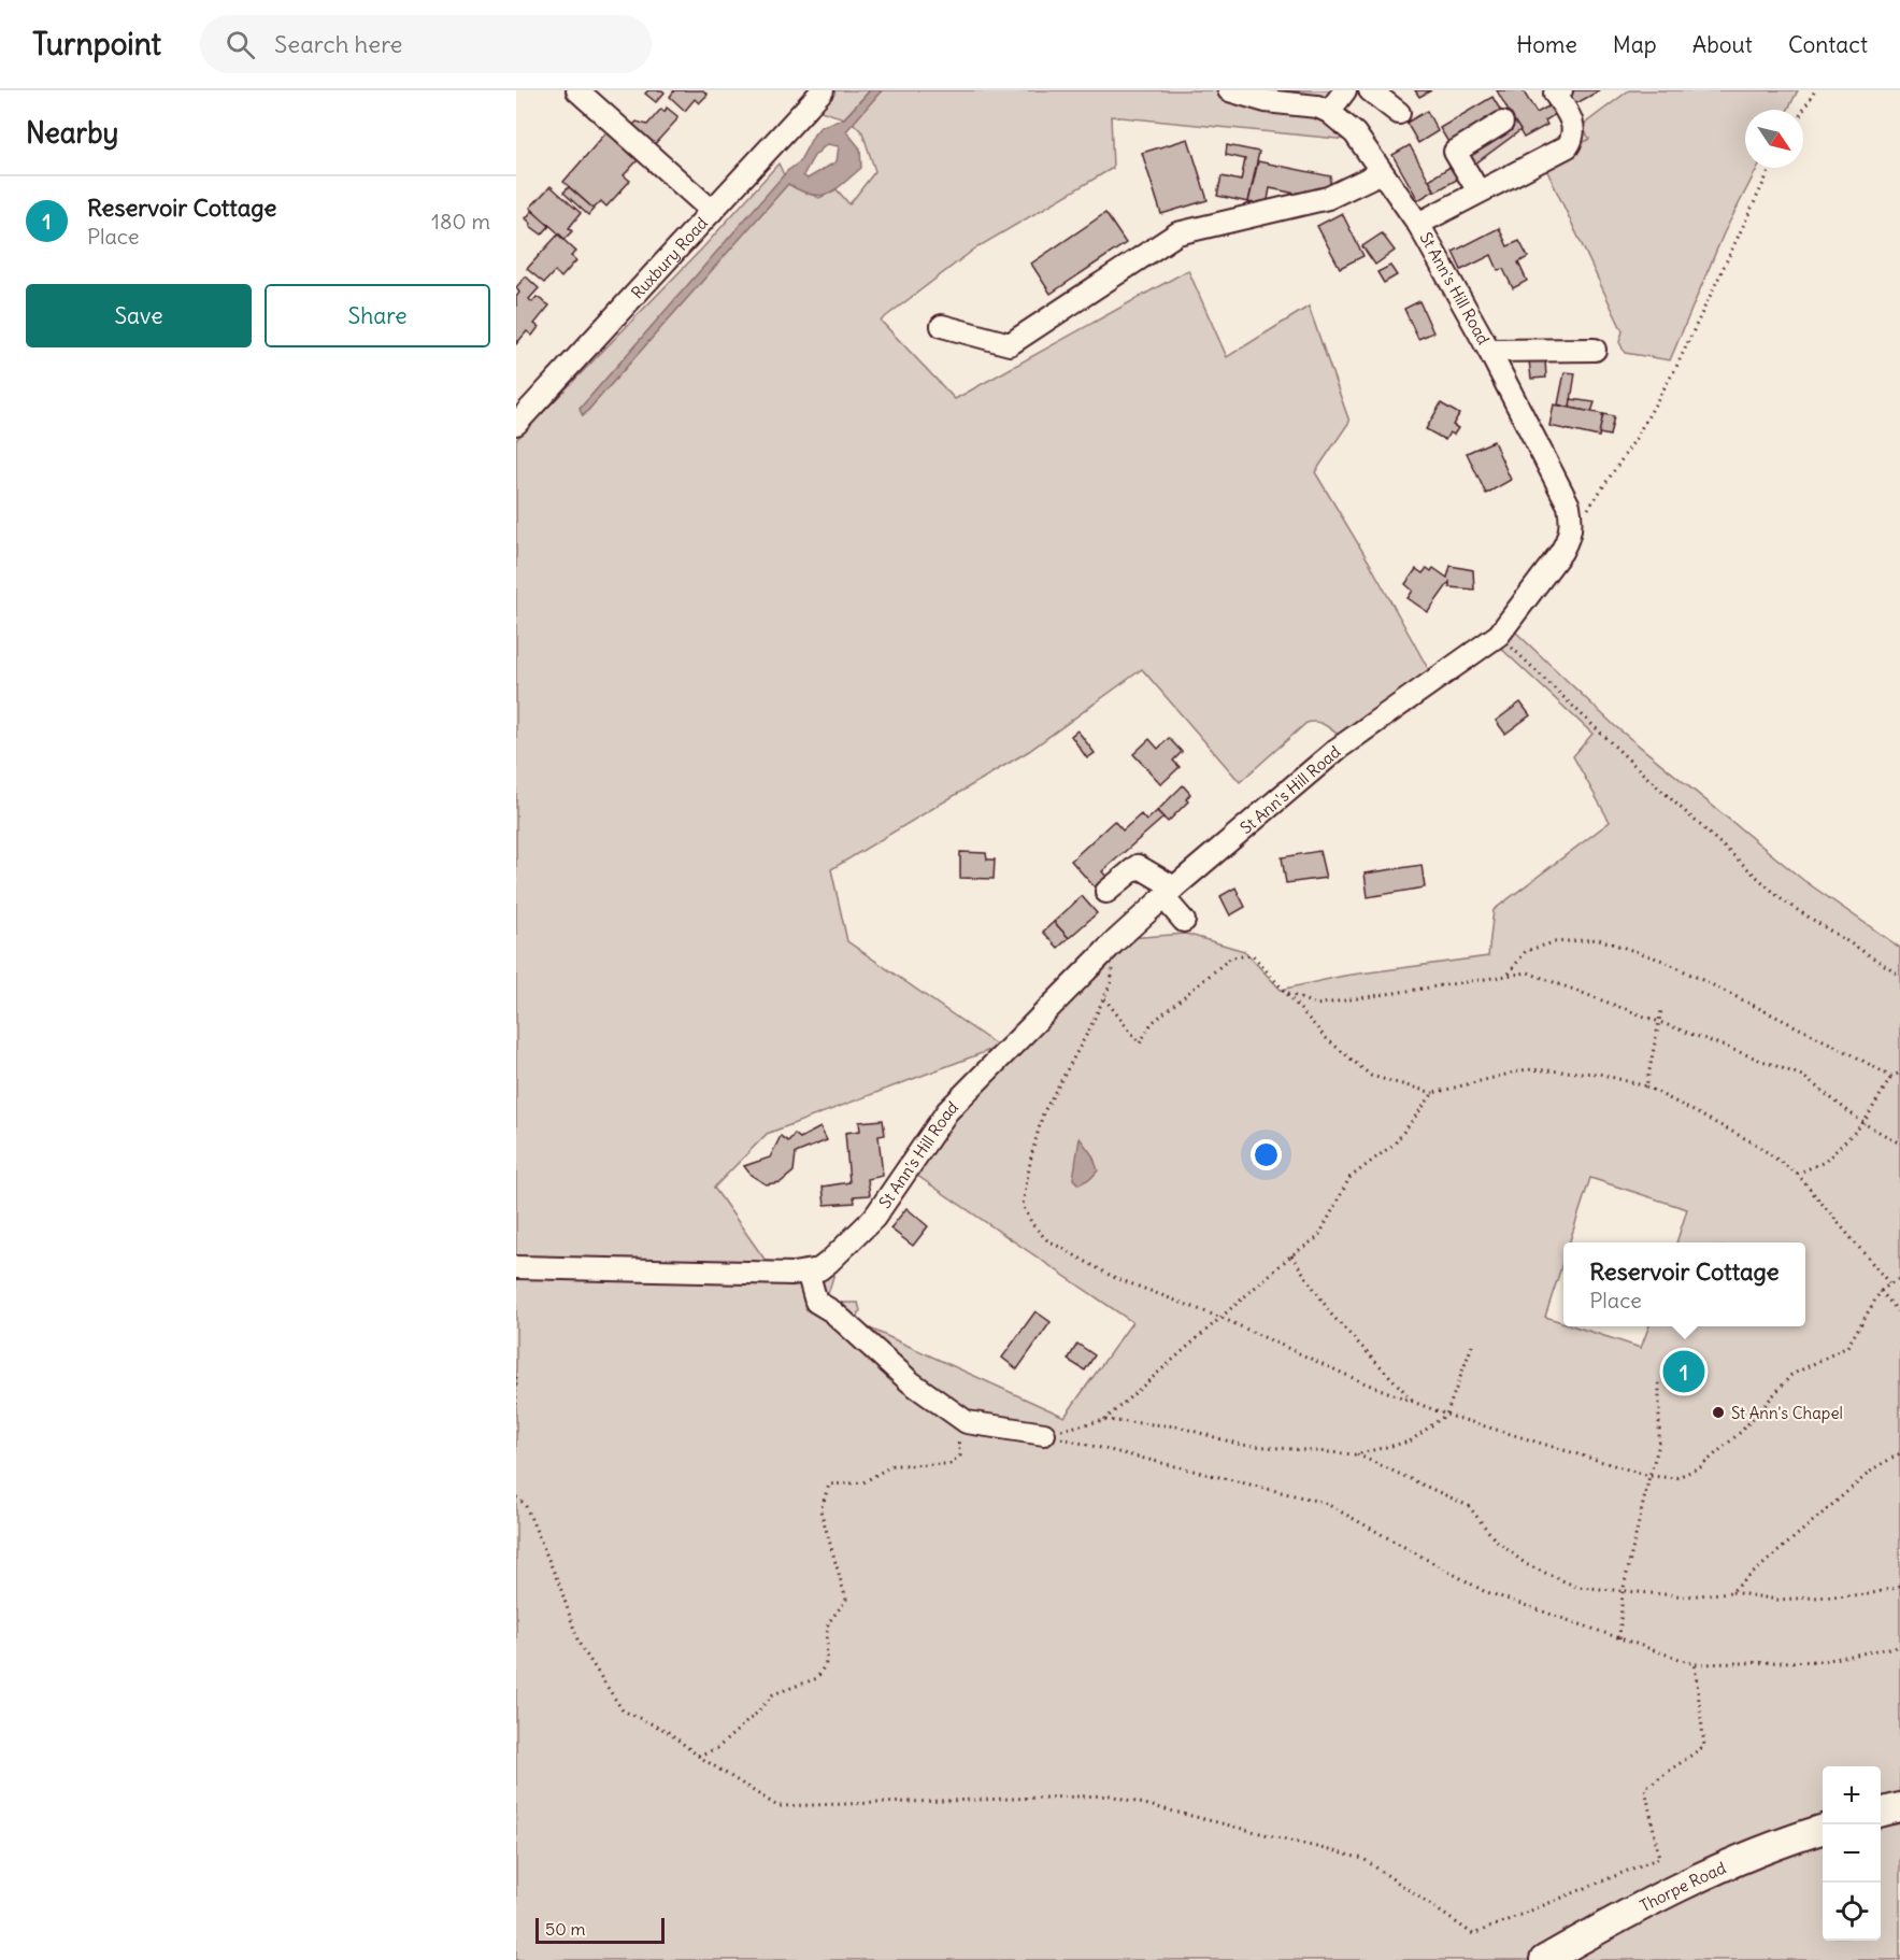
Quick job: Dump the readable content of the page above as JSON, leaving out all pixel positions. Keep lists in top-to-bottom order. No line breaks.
{"streets":{"main road":["Thorpe Road"],"street":["Ruxbury Road","St Ann's Hill Road"]},"places":["St Ann's Chapel"],"scale_bar":"50 m","north":"bottom right","page":{"header":"Turnpoint","search":"Search here","nav":["Home","Map","About","Contact"],"heading":"Nearby","list":[{"mark":"1","name":"Reservoir Cottage","note":"Place","value":"180 m"}],"buttons":["Save","Share"],"popup":["Reservoir Cottage","Place"],"pins":"1","map_buttons":["+","−"],"scale":"50 m"}}
